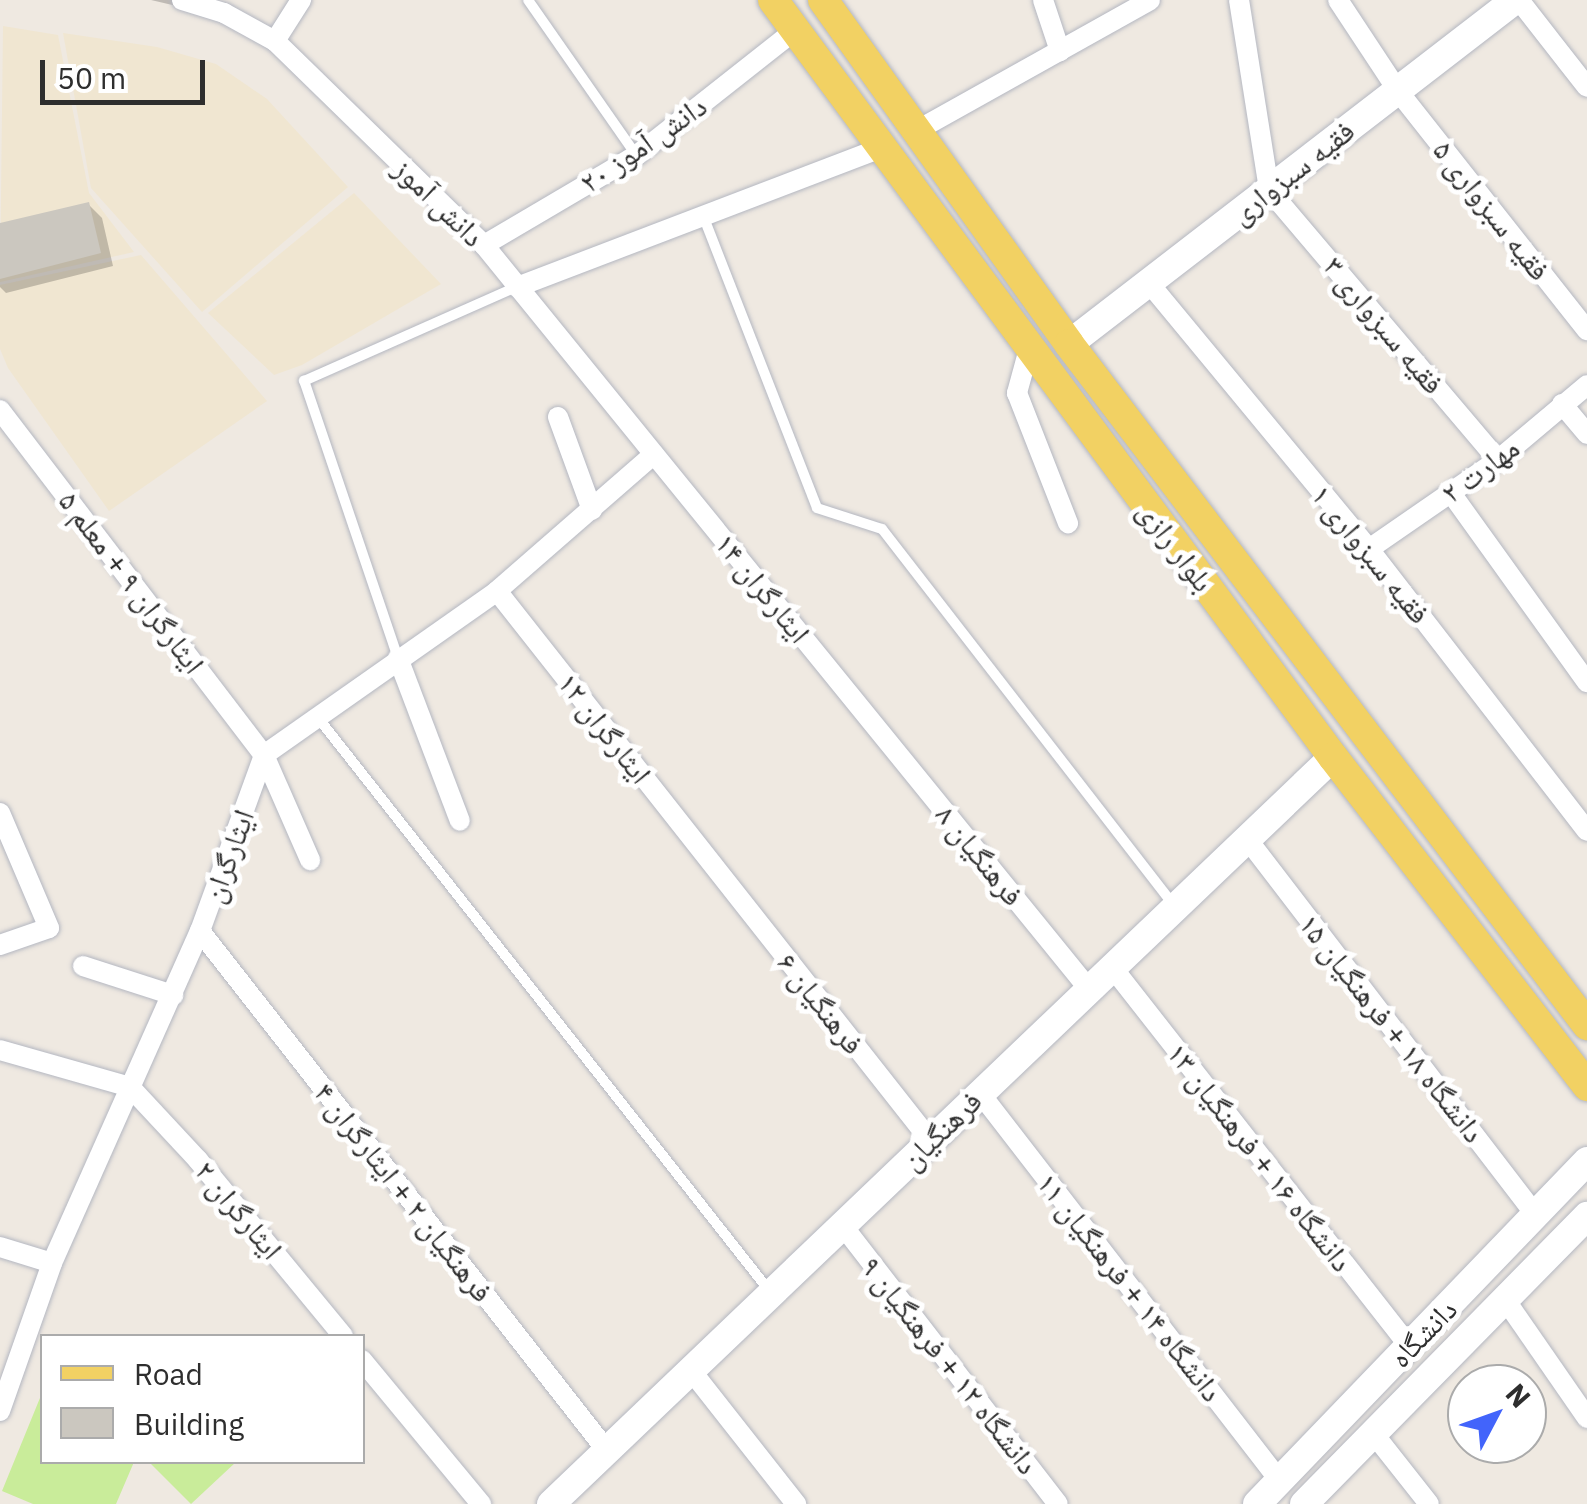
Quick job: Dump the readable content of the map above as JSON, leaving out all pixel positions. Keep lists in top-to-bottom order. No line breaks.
{"streets":{"main road":["بلوار رازی"],"street":["دانش آموز ۲۰","فقیه سبزواری","دانش آموز","فقیه سبزواری ۵","فقیه سبزواری ۳","مهارت ۲","فقیه سبزواری ۱","ایثارگران ۹ + معلم ۵","ایثارگران ۱۴","ایثارگران ۱۲","فرهنگیان ۸","ایثارگران","فرهنگیان ۶","دانشگاه ۱۸ + فرهنگیان ۱۵","فرهنگیان","دانشگاه ۱۶ + فرهنگیان ۱۳","فرهنگیان ۲ + ایثارگران ۴","ایثارگران ۲","دانشگاه ۱۴ + فرهنگیان ۱۱","دانشگاه","دانشگاه ۱۲ + فرهنگیان ۹"]},"crossings":[["دانش آموز ۲۰","دانش آموز"],["دانش آموز ۲۰","بلوار رازی"],["فقیه سبزواری","فقیه سبزواری ۵"],["فقیه سبزواری","فقیه سبزواری ۳"],["فقیه سبزواری","بلوار رازی"],["فقیه سبزواری","فقیه سبزواری ۱"],["دانش آموز","ایثارگران ۱۴"],["فقیه سبزواری ۳","مهارت ۲"],["مهارت ۲","فقیه سبزواری ۱"],["بلوار رازی","فرهنگیان"],["ایثارگران ۹ + معلم ۵","ایثارگران"],["ایثارگران ۱۴","فرهنگیان ۸"],["ایثارگران ۱۲","فرهنگیان ۶"],["فرهنگیان ۸","فرهنگیان"],["ایثارگران","فرهنگیان ۲ + ایثارگران ۴"],["ایثارگران","ایثارگران ۲"],["فرهنگیان ۶","فرهنگیان"],["دانشگاه ۱۸ + فرهنگیان ۱۵","فرهنگیان"],["دانشگاه ۱۸ + فرهنگیان ۱۵","دانشگاه"],["فرهنگیان","دانشگاه ۱۶ + فرهنگیان ۱۳"],["فرهنگیان","فرهنگیان ۲ + ایثارگران ۴"],["فرهنگیان","دانشگاه ۱۴ + فرهنگیان ۱۱"],["فرهنگیان","دانشگاه ۱۲ + فرهنگیان ۹"],["دانشگاه ۱۶ + فرهنگیان ۱۳","دانشگاه"],["دانشگاه ۱۴ + فرهنگیان ۱۱","دانشگاه"]],"legend":["Road","Building"],"scale_bar":"50 m","north":"top right"}
